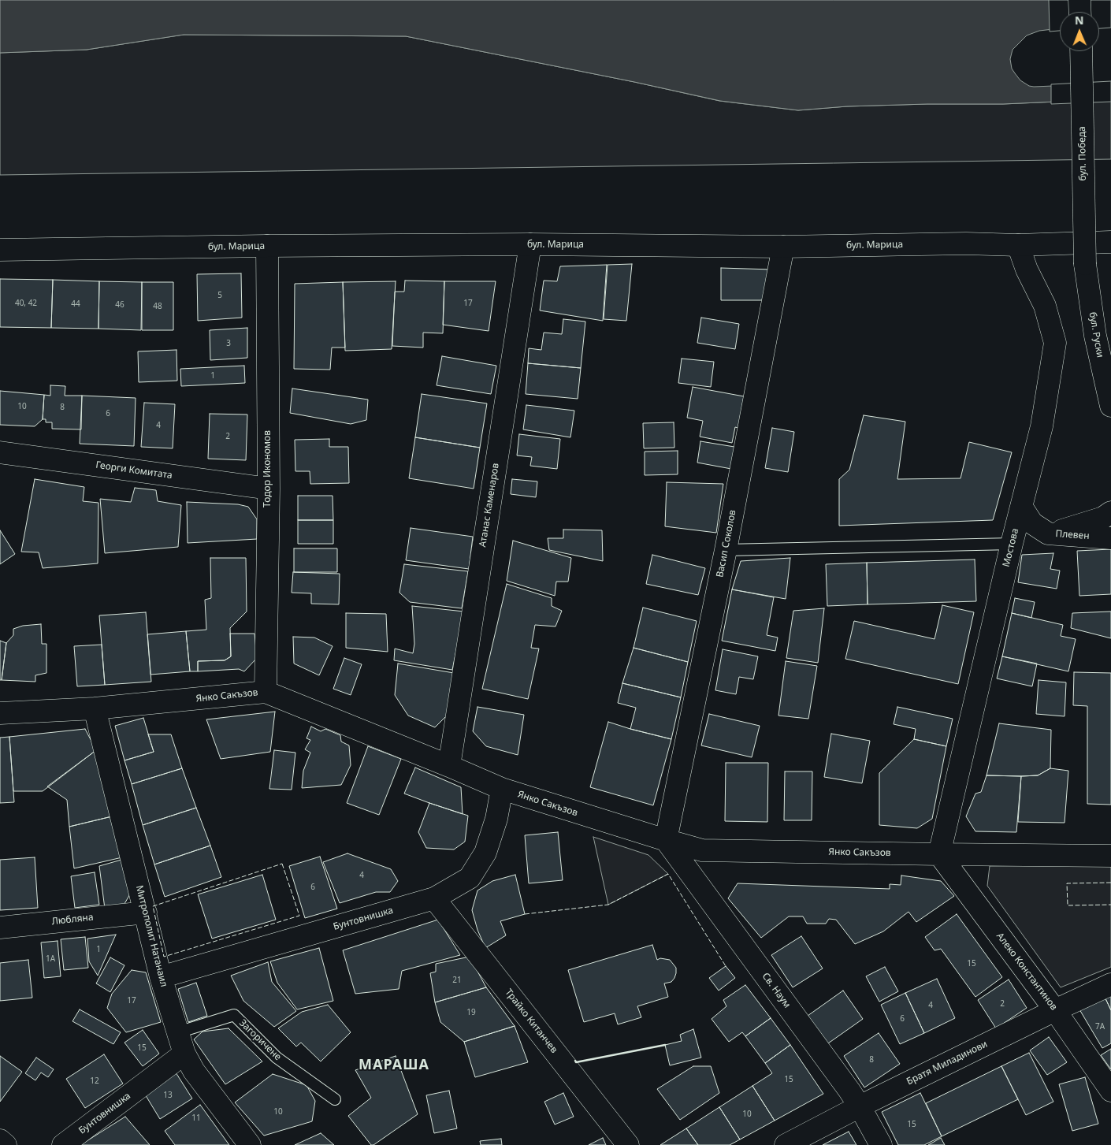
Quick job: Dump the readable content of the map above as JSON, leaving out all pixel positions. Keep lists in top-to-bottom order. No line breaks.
{"streets":{"street":["бул. Победа","бул. Марица","бул. Руски","Тодор Икономов","Георги Комитата","Атанас Каменаров","Плевен","Васил Соколов","Мостова","Янко Сакъзов","Бунтовнишка","Любляна","Митрополит Натанаил","Алеко Константинов","Св. Наум","Трайко Китанчев","Братя Миладинови"],"lane":["Загоричене"]},"crossings":[["бул. Победа","бул. Руски"],["бул. Марица","Тодор Икономов"],["бул. Марица","Атанас Каменаров"],["бул. Марица","Васил Соколов"],["бул. Марица","Мостова"],["Тодор Икономов","Георги Комитата"],["Тодор Икономов","Янко Сакъзов"],["Атанас Каменаров","Янко Сакъзов"],["Плевен","Мостова"],["Васил Соколов","Янко Сакъзов"],["Васил Соколов","Св. Наум"],["Мостова","Янко Сакъзов"],["Мостова","Алеко Константинов"],["Янко Сакъзов","Бунтовнишка"],["Янко Сакъзов","Митрополит Натанаил"],["Янко Сакъзов","Алеко Константинов"],["Янко Сакъзов","Св. Наум"],["Бунтовнишка","Митрополит Натанаил"],["Бунтовнишка","Трайко Китанчев"],["Любляна","Митрополит Натанаил"],["Митрополит Натанаил","Загоричене"],["Алеко Константинов","Братя Миладинови"],["Св. Наум","Братя Миладинови"]],"districts":["МАРАША"],"house_numbers":["5","40, 42","17","44","46","48","3","1","10","8","6","4","2","4","6","1","1A","15","21","17","2","4","19","6","7А","15","8","15","12","13","10","10","11","15"],"north":"top"}
